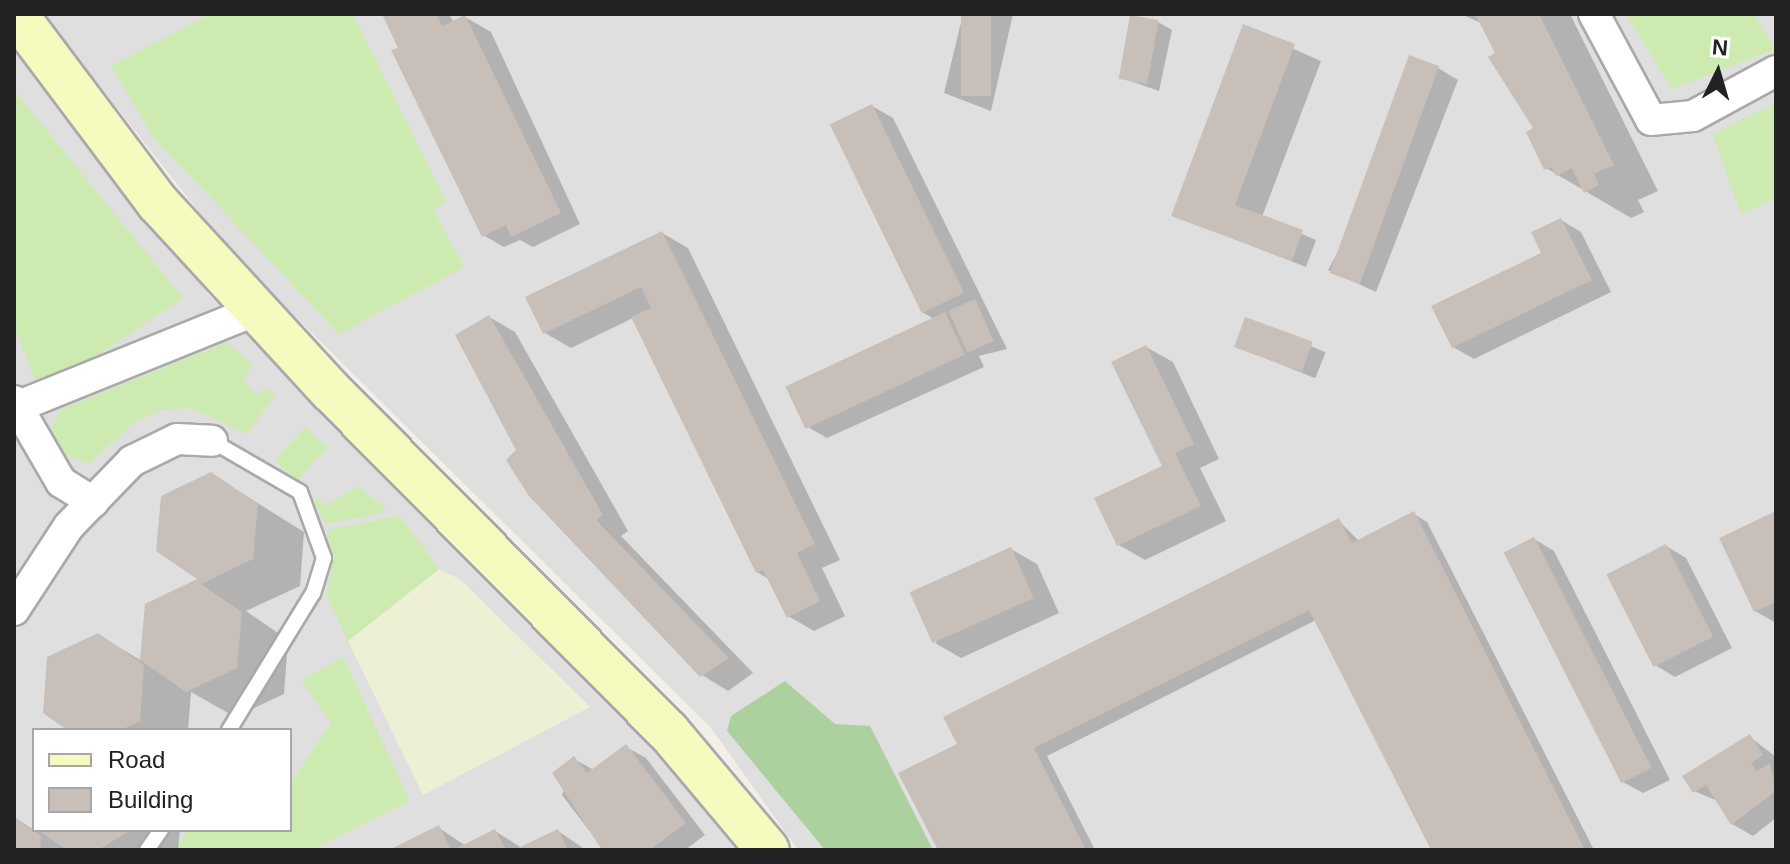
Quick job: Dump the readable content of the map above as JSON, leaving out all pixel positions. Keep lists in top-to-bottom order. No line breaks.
{"legend":["Road","Building"],"north":"top"}
